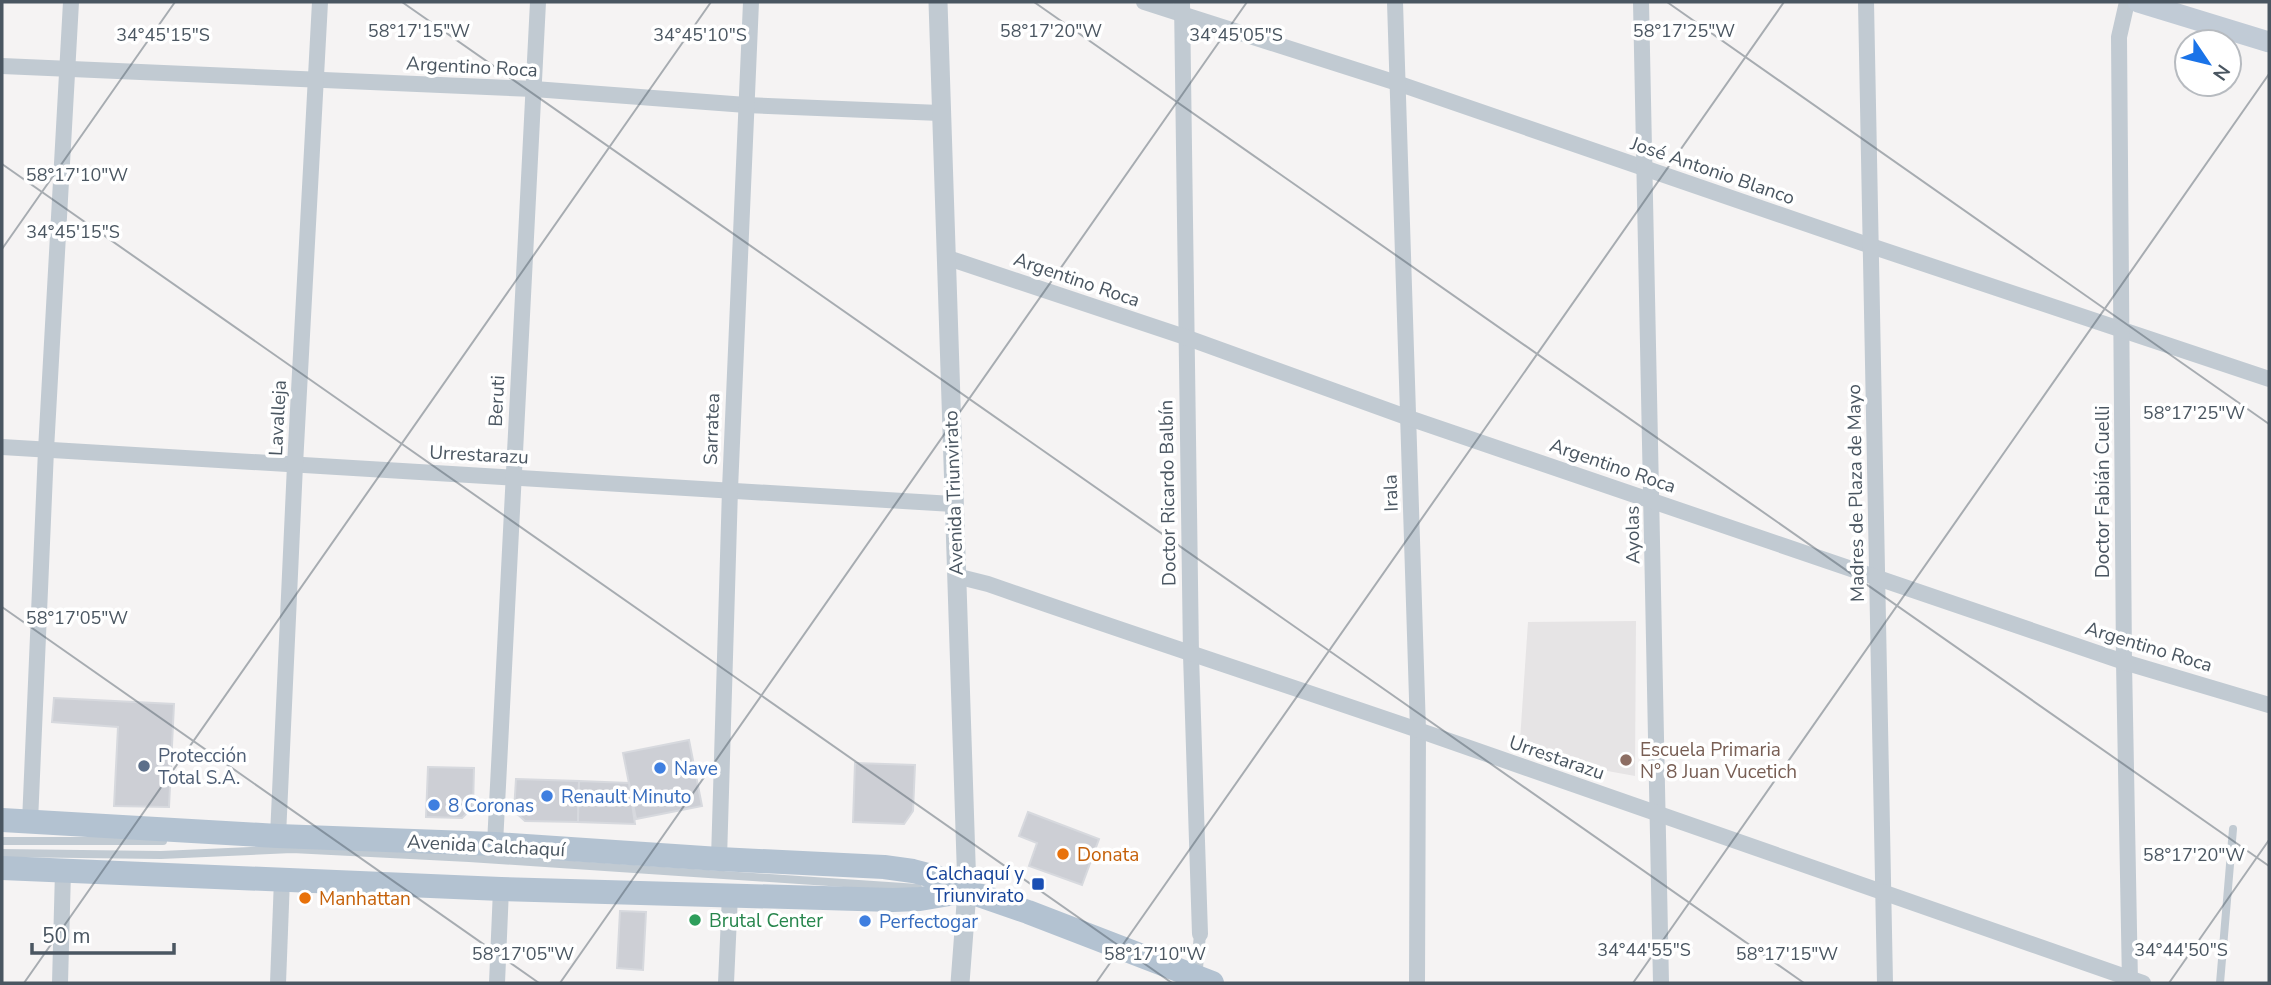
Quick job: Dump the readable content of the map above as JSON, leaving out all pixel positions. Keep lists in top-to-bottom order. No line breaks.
{"streets":{"main road":["Avenida Calchaquí"],"street":["Argentino Roca","José Antonio Blanco","Beruti","Lavalleja","Sarratea","Urrestarazu","Doctor Fabián Cuelli","Avenida Triunvirato","Doctor Ricardo Balbín","Irala","Madres de Plaza de Mayo","Ayolas"]},"crossings":[["Argentino Roca","Beruti"],["Argentino Roca","Lavalleja"],["Argentino Roca","Sarratea"],["Argentino Roca","Doctor Fabián Cuelli"],["Argentino Roca","Avenida Triunvirato"],["Argentino Roca","Doctor Ricardo Balbín"],["Argentino Roca","Irala"],["Argentino Roca","Madres de Plaza de Mayo"],["Argentino Roca","Ayolas"],["José Antonio Blanco","Doctor Fabián Cuelli"],["José Antonio Blanco","Doctor Ricardo Balbín"],["José Antonio Blanco","Irala"],["José Antonio Blanco","Madres de Plaza de Mayo"],["José Antonio Blanco","Ayolas"],["Beruti","Urrestarazu"],["Beruti","Avenida Calchaquí"],["Lavalleja","Urrestarazu"],["Lavalleja","Avenida Calchaquí"],["Sarratea","Urrestarazu"],["Sarratea","Avenida Calchaquí"],["Urrestarazu","Doctor Fabián Cuelli"],["Urrestarazu","Avenida Triunvirato"],["Urrestarazu","Doctor Ricardo Balbín"],["Urrestarazu","Irala"],["Urrestarazu","Madres de Plaza de Mayo"],["Urrestarazu","Ayolas"],["Avenida Triunvirato","Avenida Calchaquí"],["Doctor Ricardo Balbín","Avenida Calchaquí"]],"places":{"other":["Escuela Primaria N° 8 Juan Vucetich","Protección Total S.A.","Nave","Renault Minuto","8 Coronas","Donata","Manhattan","Brutal Center","Perfectogar"],"transit":["Calchaquí y Triunvirato"]},"scale_bar":"50 m","north":"bottom right","coordinates":["58°17'15\"W","58°17'20\"W","58°17'25\"W","34°45'15\"S","34°45'10\"S","34°45'05\"S","58°17'10\"W","58°17'05\"W","34°44'55\"S","34°44'50\"S"]}
